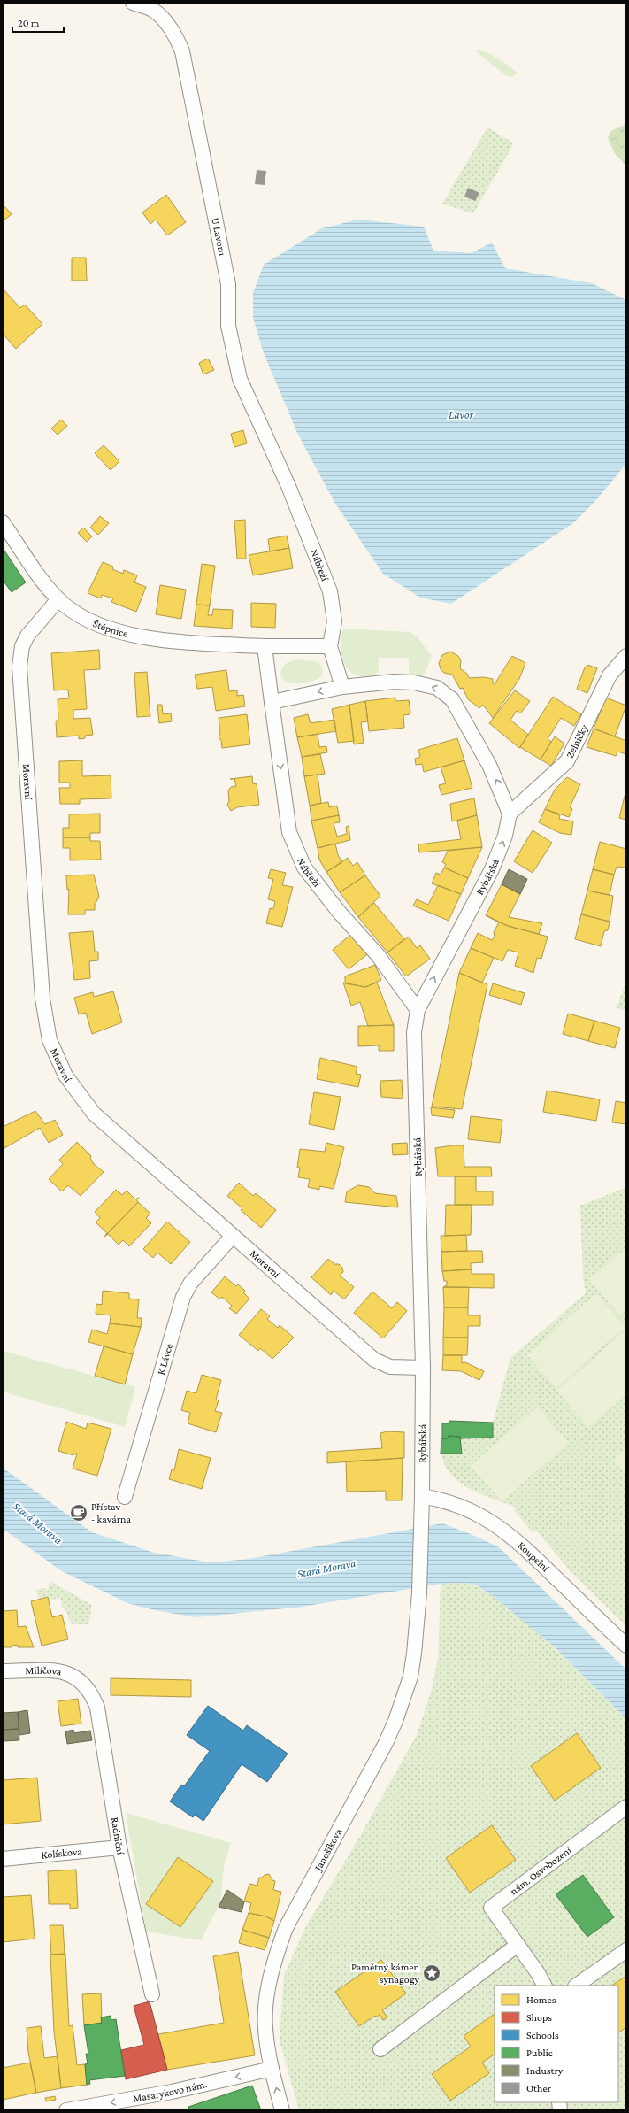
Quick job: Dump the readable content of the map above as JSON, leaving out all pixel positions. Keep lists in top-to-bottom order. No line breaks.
{"streets":{"street":["U Lavoru","Nábřeží","Štěpnice","Zelničky","Moravní","Rybářská","K Lávce","Koupelní","Milíčova","Radniční","Jánošíkova","Kolískova","nám. Osvobození","Masarykovo nám."]},"crossings":[["U Lavoru","Nábřeží"],["Nábřeží","Štěpnice"],["Nábřeží","Rybářská"],["Štěpnice","Moravní"],["Zelničky","Rybářská"],["Moravní","Rybářská"],["Moravní","K Lávce"],["Rybářská","Koupelní"],["Rybářská","Jánošíkova"],["Milíčova","Radniční"],["Radniční","Kolískova"],["Jánošíkova","Masarykovo nám."]],"one_way":["Nábřeží","Masarykovo nám."],"water":["Lavor","Stará Morava"],"places":{"cafe":["Přístav - kavárna"],"place":["Pamětný kámen synagogy"]},"legend":["Homes","Shops","Schools","Public","Industry","Other"],"scale_bar":"20 m"}
